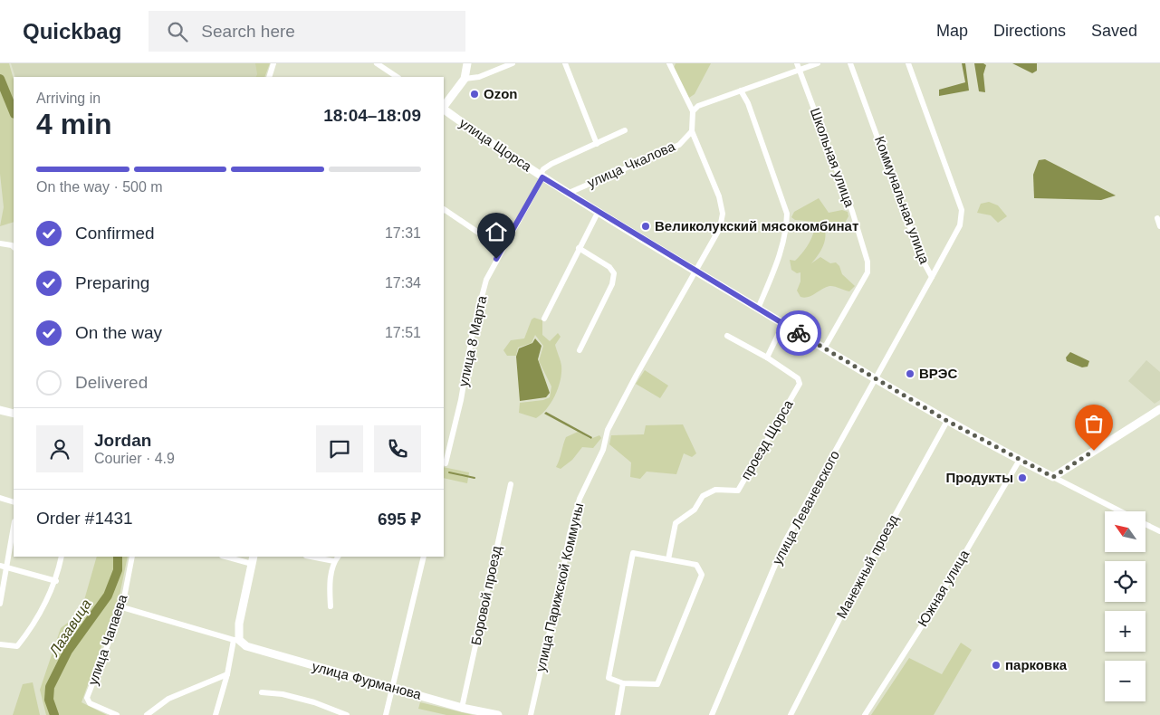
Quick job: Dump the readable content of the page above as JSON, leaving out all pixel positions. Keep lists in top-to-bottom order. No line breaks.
{"streets":{"street":["улица Щорса","Школьная улица","улица Чкалова","Коммунальная улица","улица 8 Марта","проезд Щорса","улица Леваневского","Манежный проезд","улица Парижской Коммуны","Южная улица","Боровой проезд","улица Чапаева","улица Фурманова"]},"crossings":[["улица Щорса","Школьная улица"],["улица Щорса","улица Чкалова"],["улица Щорса","Коммунальная улица"],["улица Щорса","улица 8 Марта"],["улица Щорса","улица Леваневского"],["улица Щорса","Манежный проезд"],["улица Щорса","улица Парижской Коммуны"],["улица Щорса","Южная улица"],["улица Чкалова","улица Парижской Коммуны"],["Коммунальная улица","улица Леваневского"],["Боровой проезд","улица Фурманова"],["улица Чапаева","улица Фурманова"]],"water":["Лазавица"],"places":["Ozon","Великолукский мясокомбинат","ВРЭС","Продукты","парковка"],"north":"top left","page":{"header":"Quickbag","search":"Search here","nav":["Map","Directions","Saved"],"heading":["4 min","Arriving in","18:04–18:09"],"panel":["Jordan","Courier · 4.9","Order #1431","695 ₽"],"bar":"On the way · 500 m","list":[["Confirmed","17:31"],["Preparing","17:34"],["On the way","17:51"],"Delivered"],"map_buttons":["+","−"]}}
